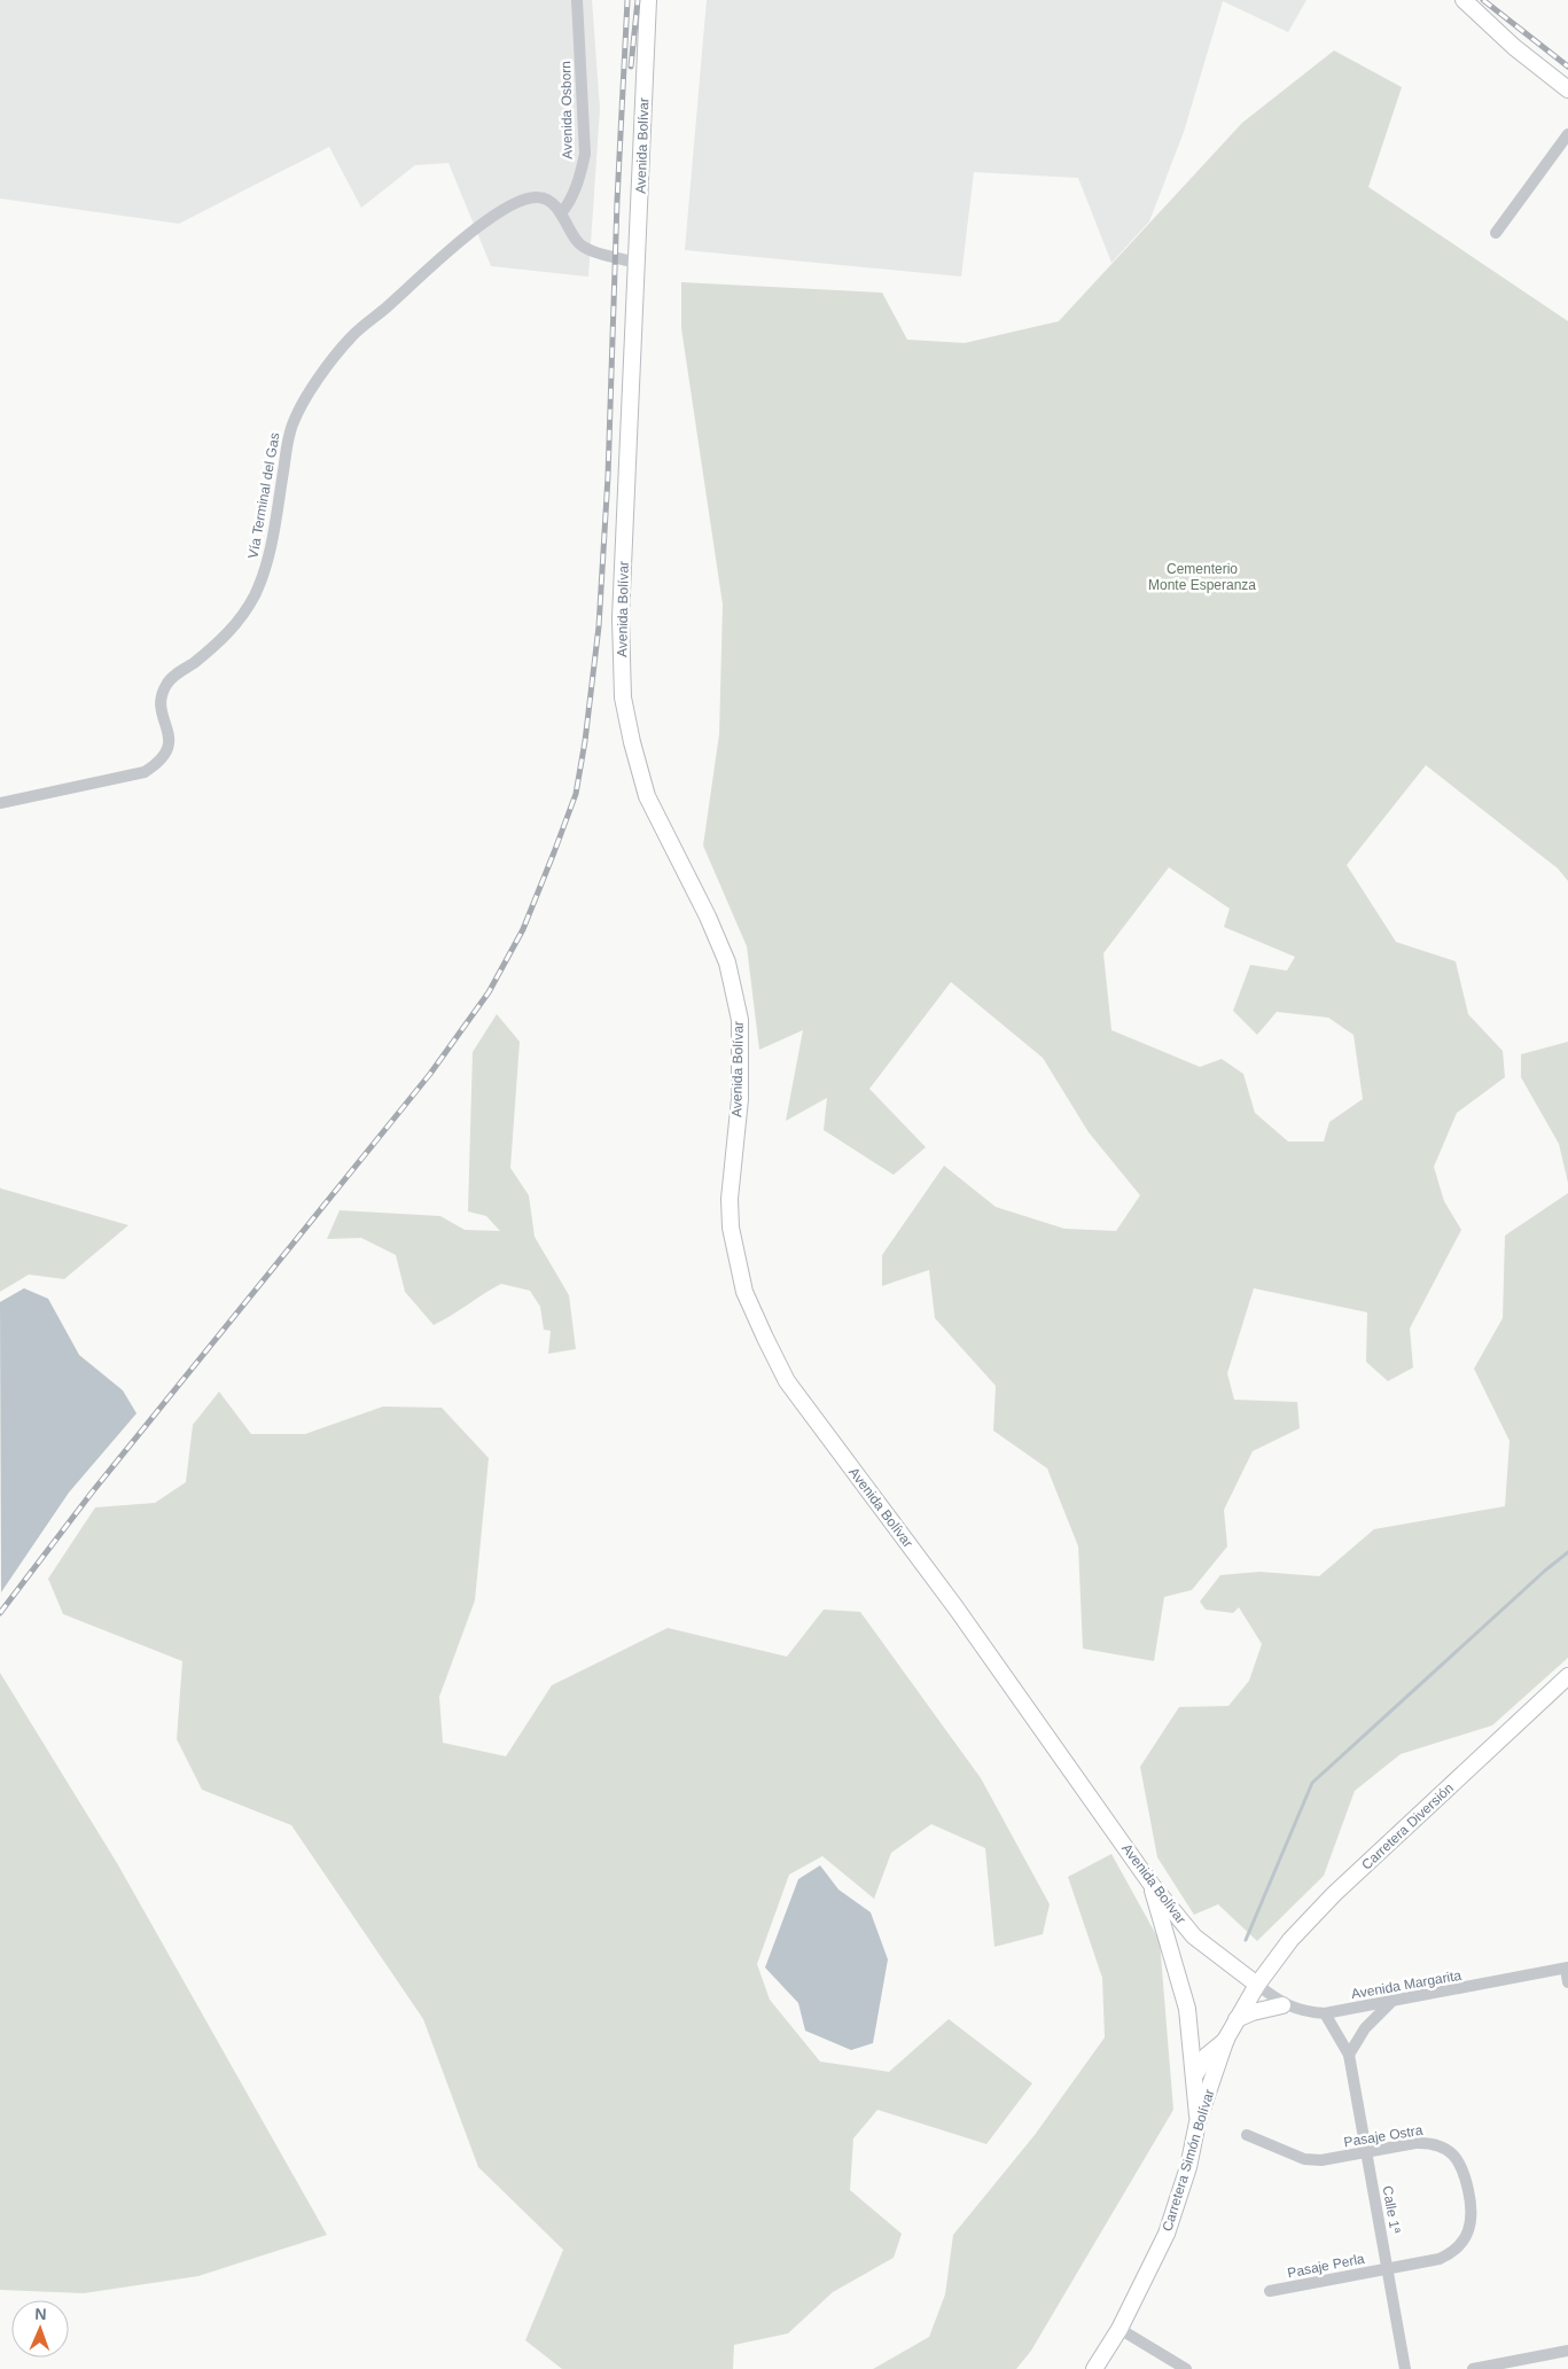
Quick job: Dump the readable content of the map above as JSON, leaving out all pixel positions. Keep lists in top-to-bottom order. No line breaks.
{"streets":{"main road":["Avenida Bolívar","Carretera Diversión","Carretera Simón Bolívar"],"street":["Avenida Osborn","Vía Terminal del Gas","Avenida Margarita","Pasaje Ostra","Calle 1ª","Pasaje Perla"]},"crossings":[["Avenida Osborn","Vía Terminal del Gas"],["Avenida Bolívar","Vía Terminal del Gas"],["Avenida Bolívar","Carretera Diversión"],["Avenida Bolívar","Avenida Margarita"],["Avenida Bolívar","Carretera Simón Bolívar"],["Carretera Diversión","Avenida Margarita"],["Carretera Diversión","Carretera Simón Bolívar"],["Avenida Margarita","Carretera Simón Bolívar"],["Pasaje Ostra","Calle 1ª"],["Pasaje Ostra","Pasaje Perla"],["Calle 1ª","Pasaje Perla"]],"parks":["Cementerio Monte Esperanza"],"north":"top"}
